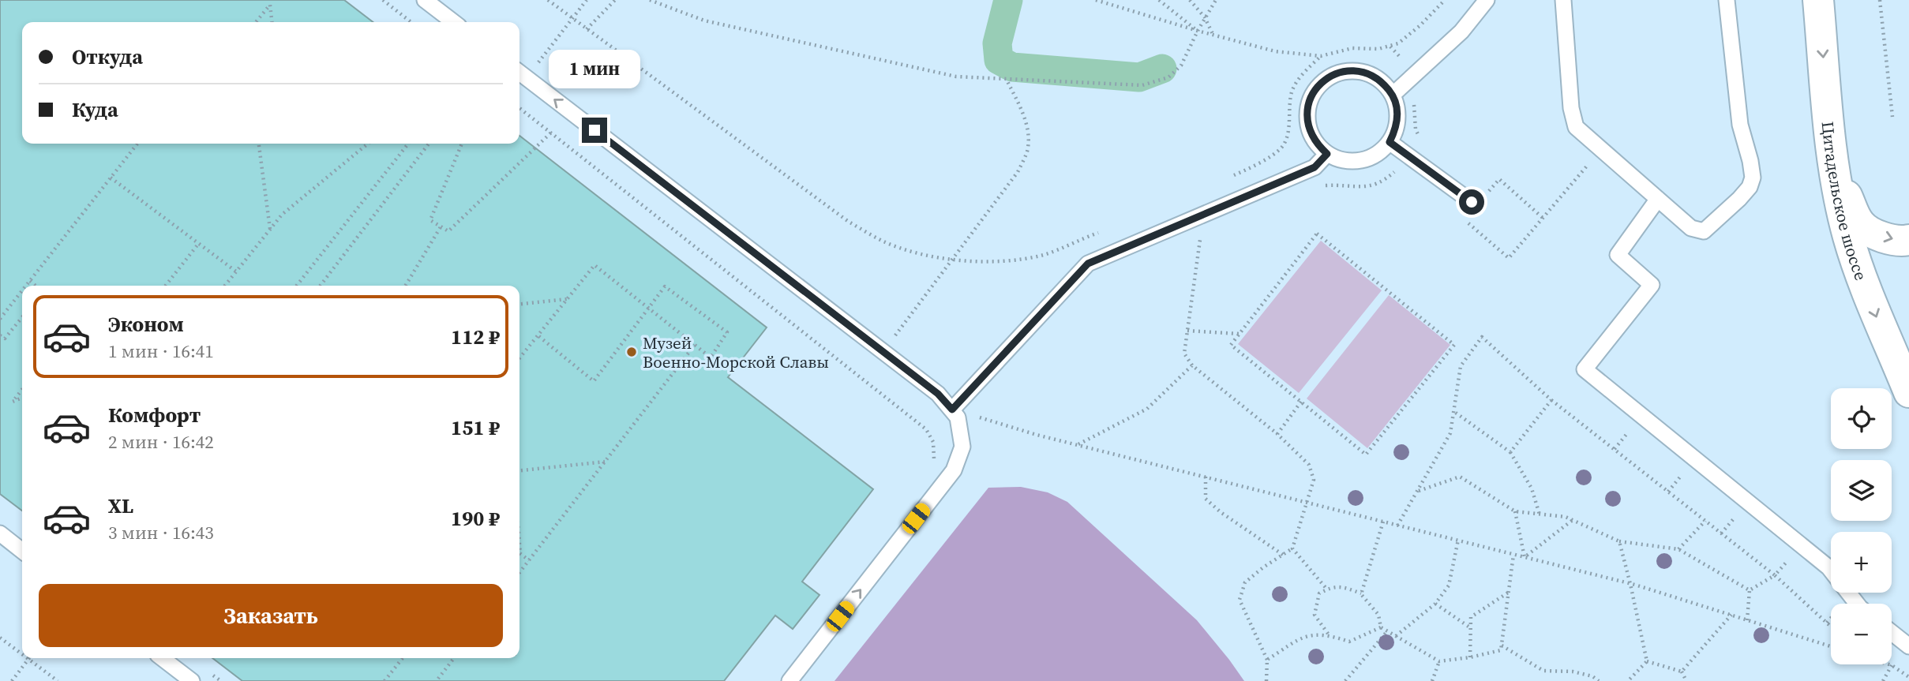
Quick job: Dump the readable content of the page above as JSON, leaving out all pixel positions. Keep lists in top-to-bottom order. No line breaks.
{"streets":{"street":["Цитадельское шоссе"]},"one_way":["Цитадельское шоссе"],"places":["Музей Военно-Морской Славы"],"page":{"banner":["Откуда","Куда"],"bubble":"1 мин","list":[{"name":"Эконом","note":"1 мин · 16:41","value":"112 ₽"},{"name":"Комфорт","note":"2 мин · 16:42","value":"151 ₽"},{"name":"XL","note":"3 мин · 16:43","value":"190 ₽"}],"map_buttons":["+","−"],"buttons":"Заказать"}}
